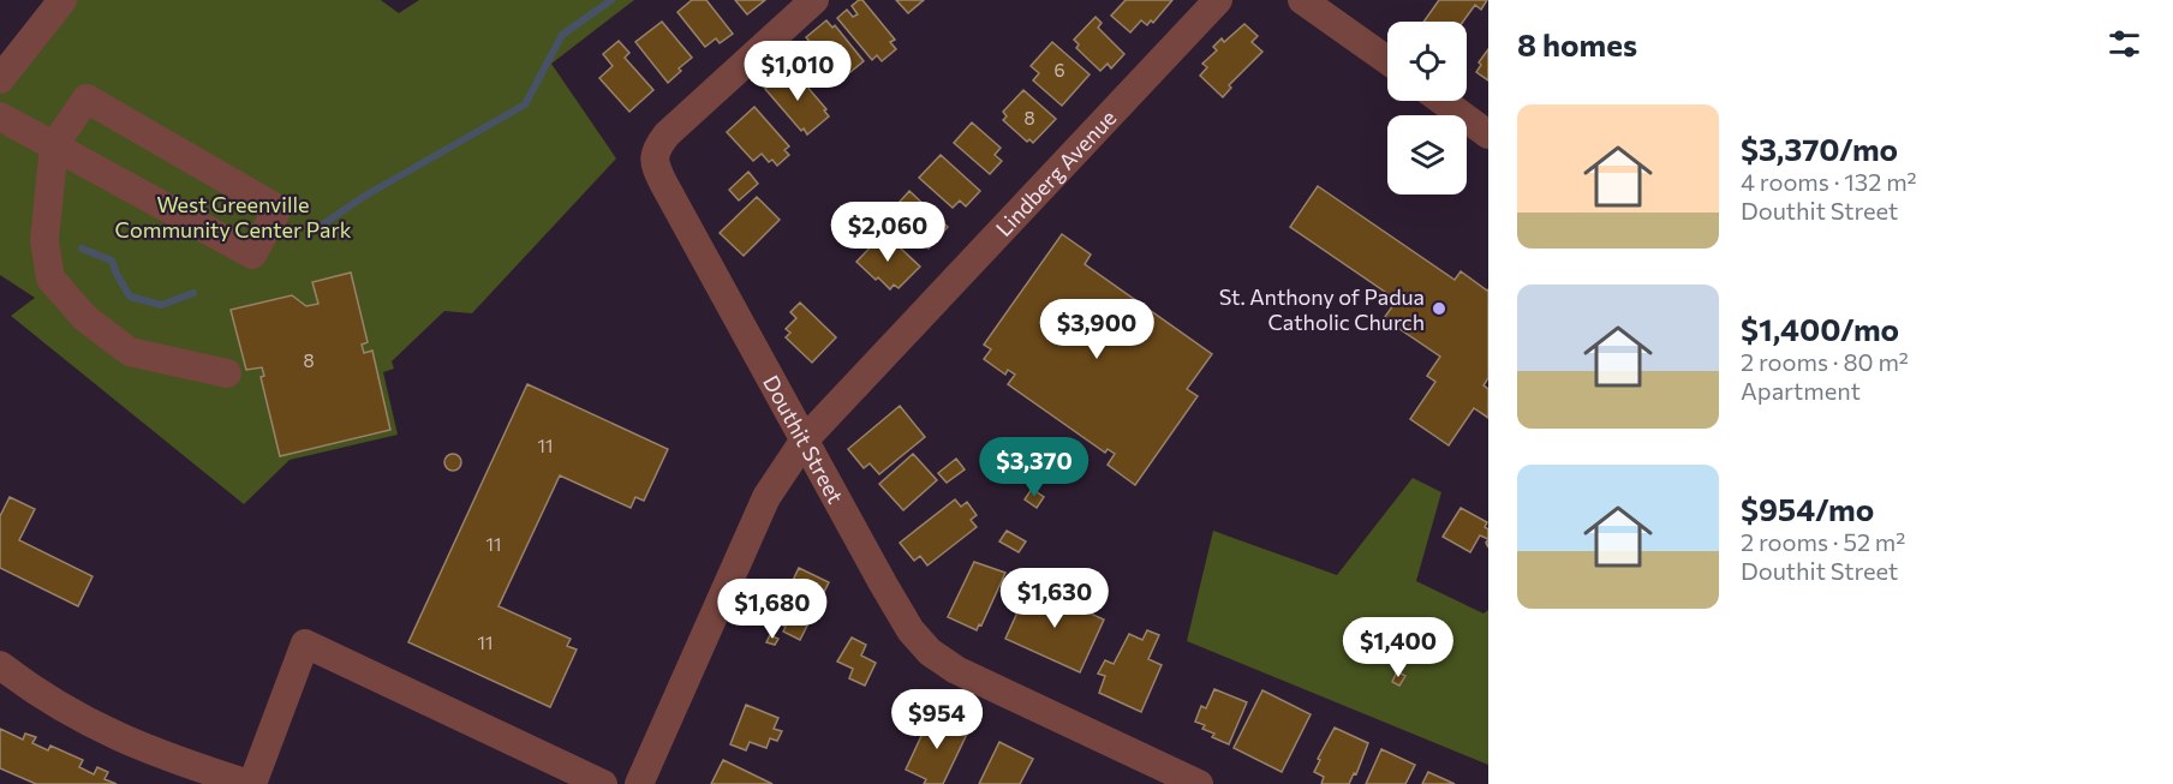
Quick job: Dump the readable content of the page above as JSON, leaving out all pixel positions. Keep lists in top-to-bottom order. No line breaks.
{"streets":{"street":["Lindberg Avenue","Douthit Street"]},"crossings":[["Lindberg Avenue","Douthit Street"]],"parks":["West Greenville Community Center Park"],"places":["St. Anthony of Padua Catholic Church"],"house_numbers":["6","8","8","11","11","11"],"page":{"heading":"8 homes","price":["$1,010","$2,060","$3,900","$3,370","$1,630","$1,680","$1,400","$954"],"list":[{"name":"$3,370/mo","note":"4 rooms · 132 m² · Douthit Street"},{"name":"$1,400/mo","note":"2 rooms · 80 m² · Apartment"},{"name":"$954/mo","note":"2 rooms · 52 m² · Douthit Street"}]}}
